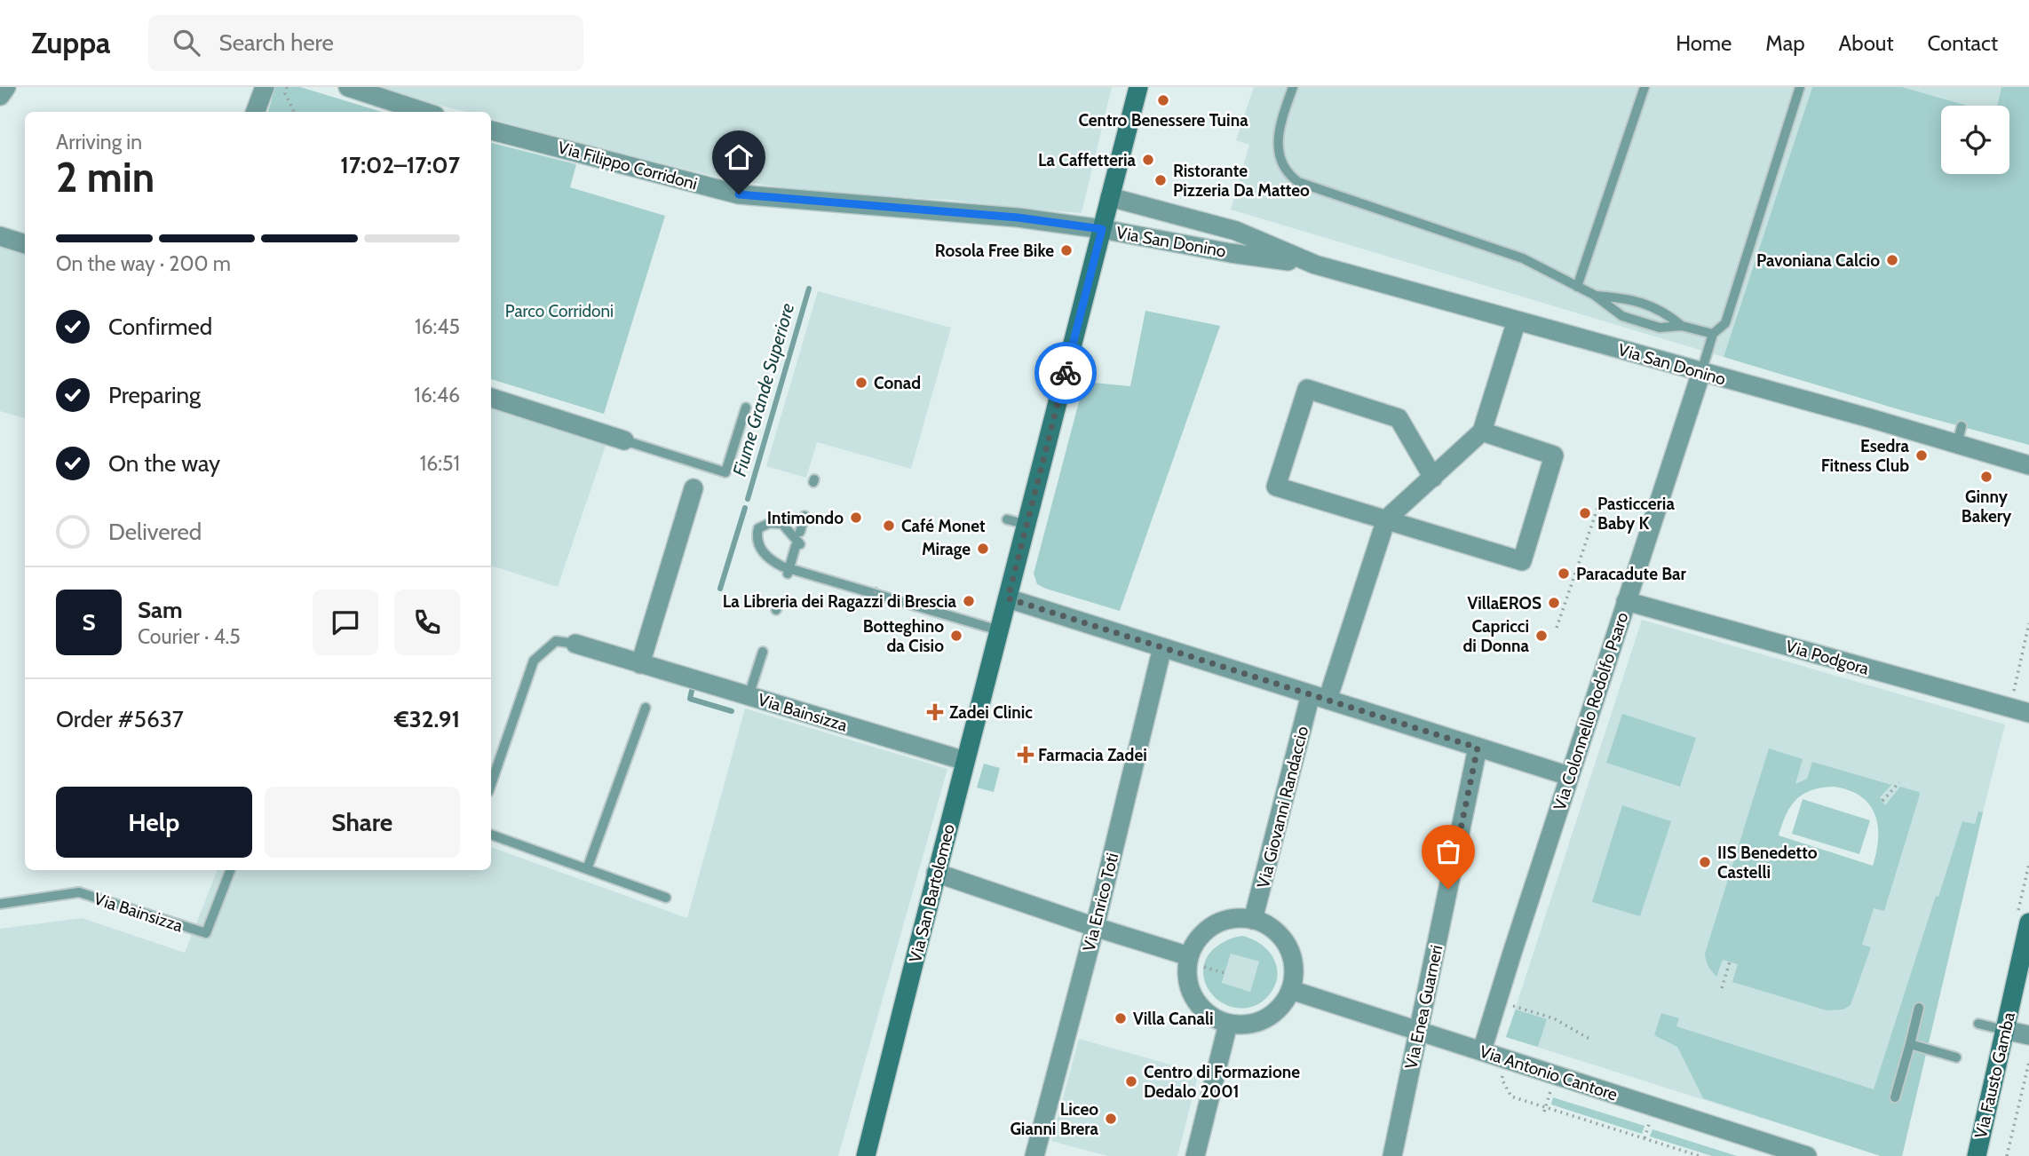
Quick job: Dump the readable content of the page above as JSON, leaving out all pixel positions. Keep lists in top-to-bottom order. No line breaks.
{"streets":{"street":["Via Filippo Corridoni","Via San Donino","Via Podgora","Via Colonnello Rodolfo Psaro","Via Bainsizza","Via Giovanni Randaccio","Via San Bartolomeo","Via Enrico Toti","Via Enea Guarneri","Via Antonio Cantore","Via Fausto Gamba"]},"crossings":[["Via Filippo Corridoni","Via San Donino"],["Via Filippo Corridoni","Via San Bartolomeo"],["Via San Donino","Via Colonnello Rodolfo Psaro"],["Via San Donino","Via San Bartolomeo"],["Via Podgora","Via Colonnello Rodolfo Psaro"],["Via Colonnello Rodolfo Psaro","Via Antonio Cantore"],["Via Bainsizza","Via San Bartolomeo"],["Via Giovanni Randaccio","Via Antonio Cantore"],["Via Enea Guarneri","Via Antonio Cantore"]],"water":["Fiume Grande Superiore"],"parks":["Parco Corridoni"],"places":{"other":["Centro Benessere Tuina","La Caffetteria","Ristorante Pizzeria Da Matteo","Rosola Free Bike","Pavoniana Calcio","Conad","Esedra Fitness Club","Ginny Bakery","Pasticceria Baby K","Intimondo","Café Monet","Mirage","Paracadute Bar","La Libreria dei Ragazzi di Brescia","VillaEROS","Botteghino da Cisio","Capricci di Donna","IIS Benedetto Castelli","Villa Canali","Centro di Formazione Dedalo 2001","Liceo Gianni Brera"],"health":["Zadei Clinic","Farmacia Zadei"]},"page":{"header":"Zuppa","search":"Search here","nav":["Home","Map","About","Contact"],"heading":["2 min","Arriving in","17:02–17:07"],"panel":["Sam","Courier · 4.5","Order #5637","€32.91"],"bar":"On the way · 200 m","list":[["Confirmed","16:45"],["Preparing","16:46"],["On the way","16:51"],"Delivered"],"round":"S","buttons":["Help","Share"]}}
